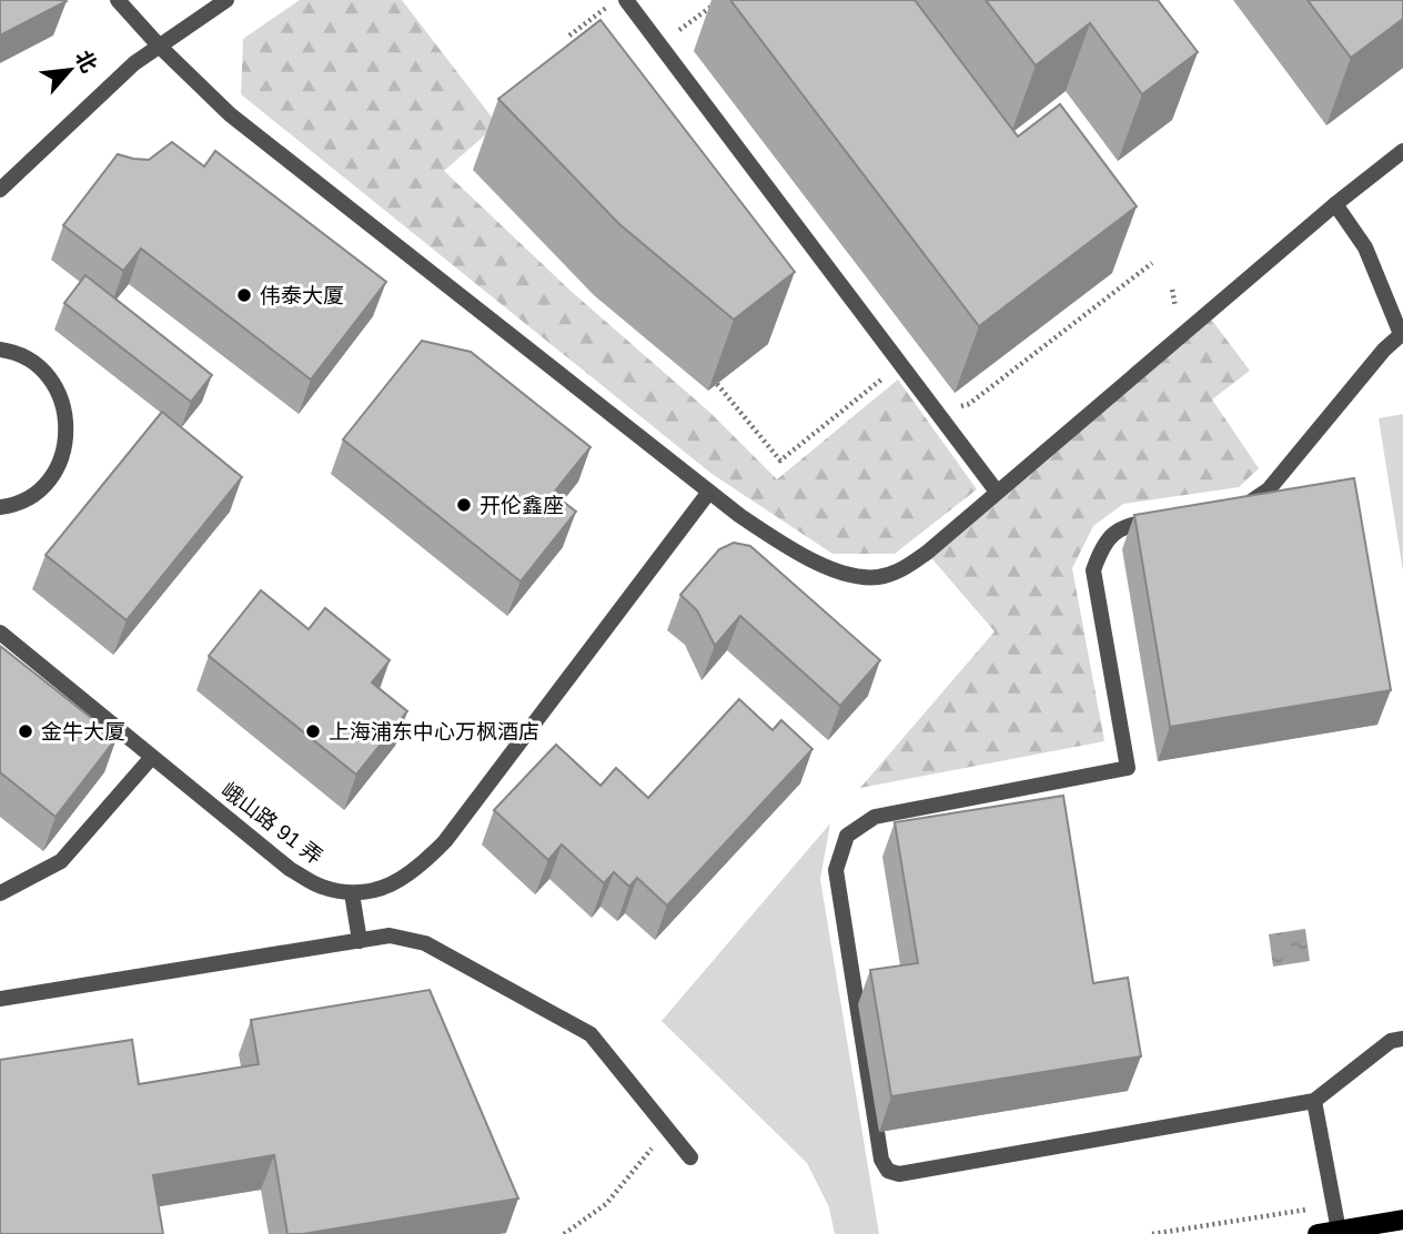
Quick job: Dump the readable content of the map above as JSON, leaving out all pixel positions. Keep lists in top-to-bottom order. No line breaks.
{"streets":{"street":["峨山路 91 弄"]},"places":["伟泰大厦","开伦鑫座","金牛大厦","上海浦东中心万枫酒店"],"north":"top right"}
